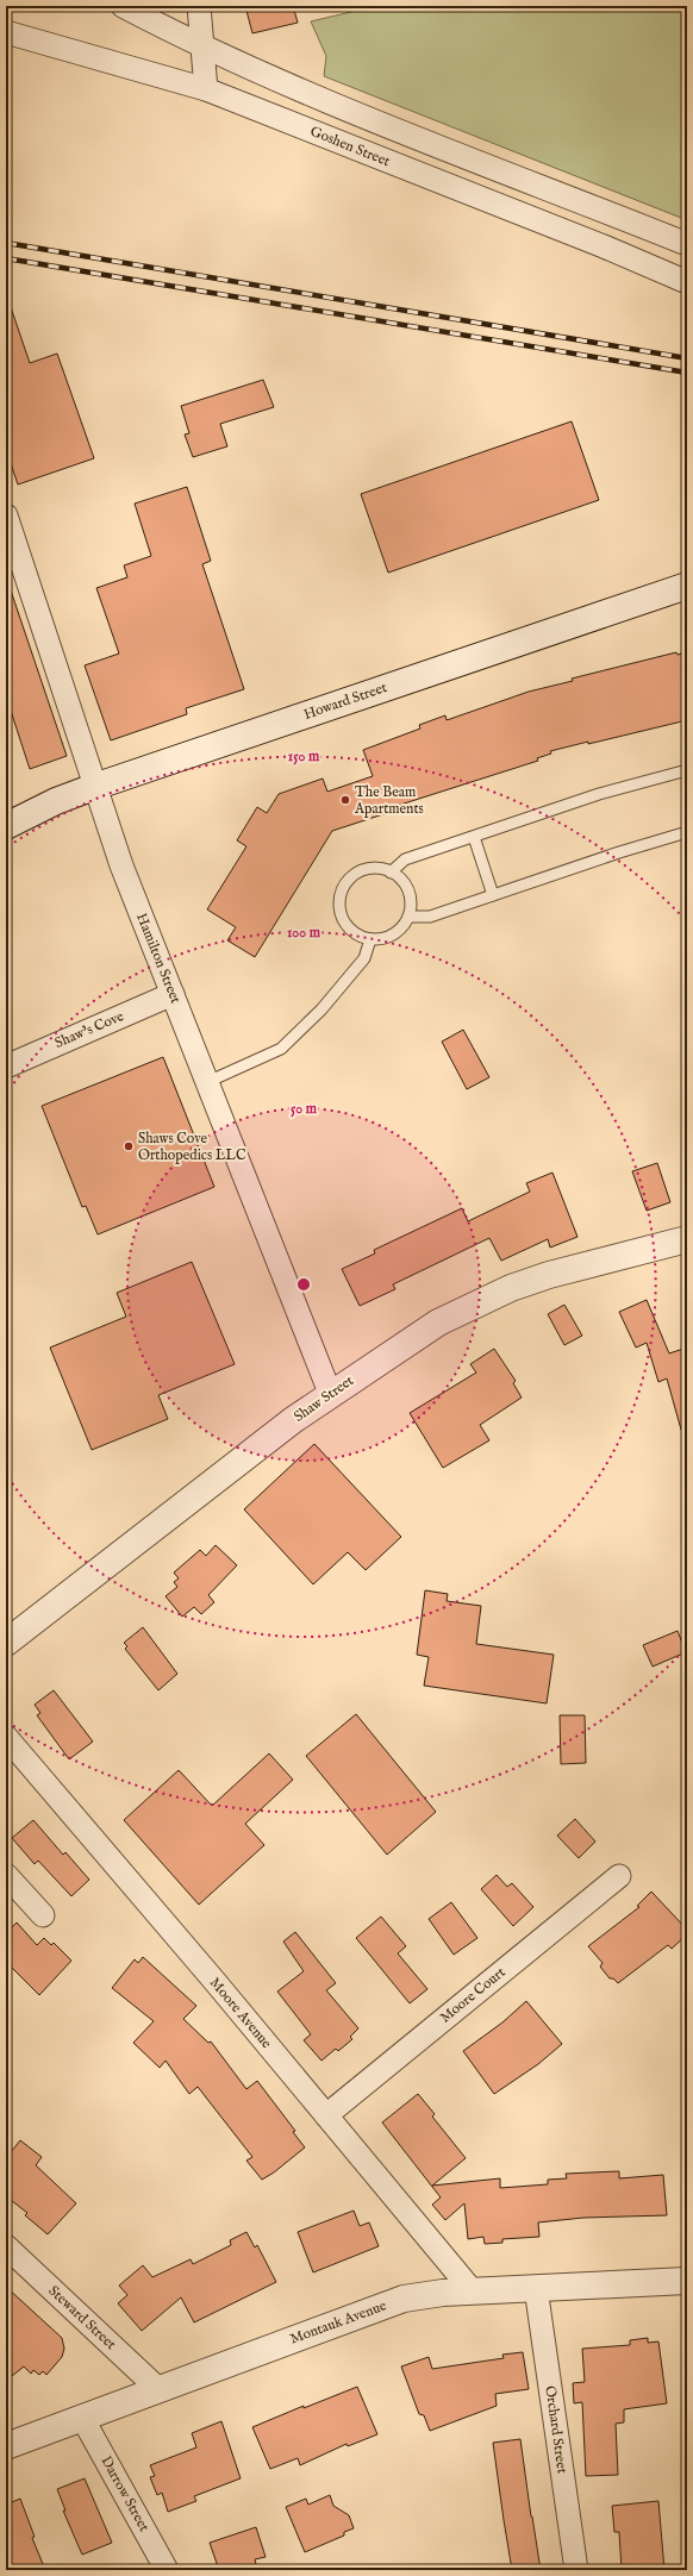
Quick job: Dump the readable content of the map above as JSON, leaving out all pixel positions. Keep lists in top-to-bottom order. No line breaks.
{"streets":{"street":["Goshen Street","Howard Street","Hamilton Street","Shaw's Cove","Shaw Street","Moore Court","Moore Avenue","Steward Street","Montauk Avenue","Orchard Street","Darrow Street"]},"crossings":[["Howard Street","Hamilton Street"],["Hamilton Street","Shaw's Cove"],["Hamilton Street","Shaw Street"],["Moore Court","Moore Avenue"],["Moore Avenue","Montauk Avenue"],["Steward Street","Montauk Avenue"],["Montauk Avenue","Orchard Street"],["Montauk Avenue","Darrow Street"]],"places":["The Beam Apartments","Shaws Cove Orthopedics LLC"],"rings":["150 m","100 m","50 m"]}
